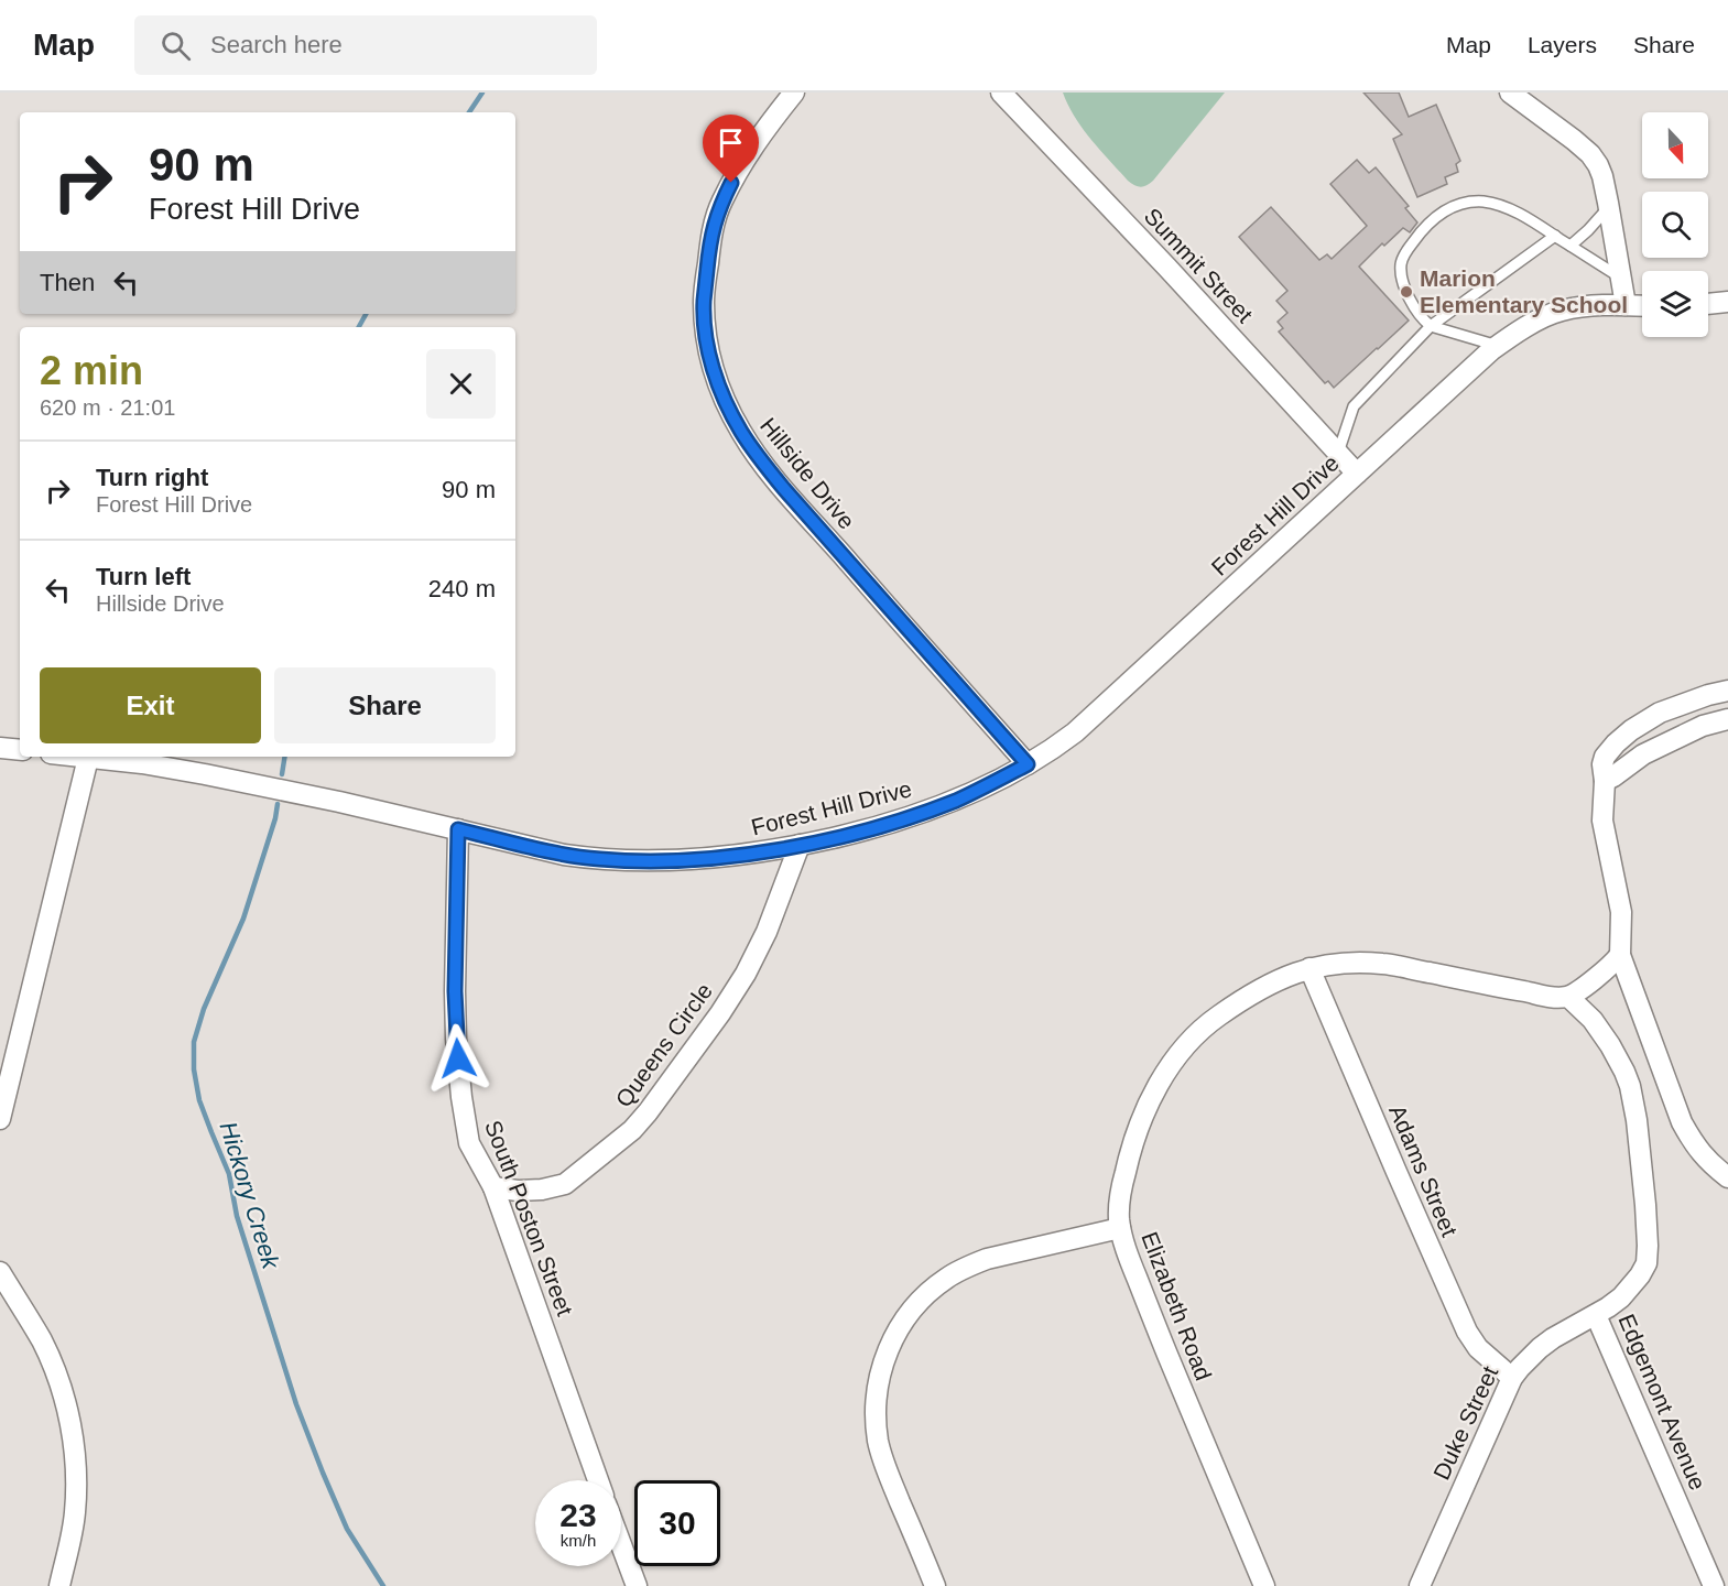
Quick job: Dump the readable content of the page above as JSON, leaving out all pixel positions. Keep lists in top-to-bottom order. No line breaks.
{"streets":{"street":["Summit Street","Hillside Drive","Forest Hill Drive","Queens Circle","Adams Street","South Poston Street","Elizabeth Road","Edgemont Avenue","Duke Street"]},"crossings":[["Summit Street","Forest Hill Drive"],["Hillside Drive","Forest Hill Drive"],["Forest Hill Drive","Queens Circle"],["Forest Hill Drive","South Poston Street"],["Queens Circle","South Poston Street"],["Adams Street","Elizabeth Road"],["Adams Street","Duke Street"],["Elizabeth Road","Edgemont Avenue"],["Edgemont Avenue","Duke Street"]],"water":["Hickory Creek"],"places":["Marion Elementary School"],"north":"bottom","page":{"header":"Map","search":"Search here","nav":["Map","Layers","Share"],"turn":["90 m","Forest Hill Drive"],"then":"Then","heading":["2 min","620 m · 21:01"],"list":[{"name":"Turn right","note":"Forest Hill Drive","value":"90 m"},{"name":"Turn left","note":"Hillside Drive","value":"240 m"}],"buttons":["Exit","Share"],"speed":"23 km/h","limit":"30"}}
